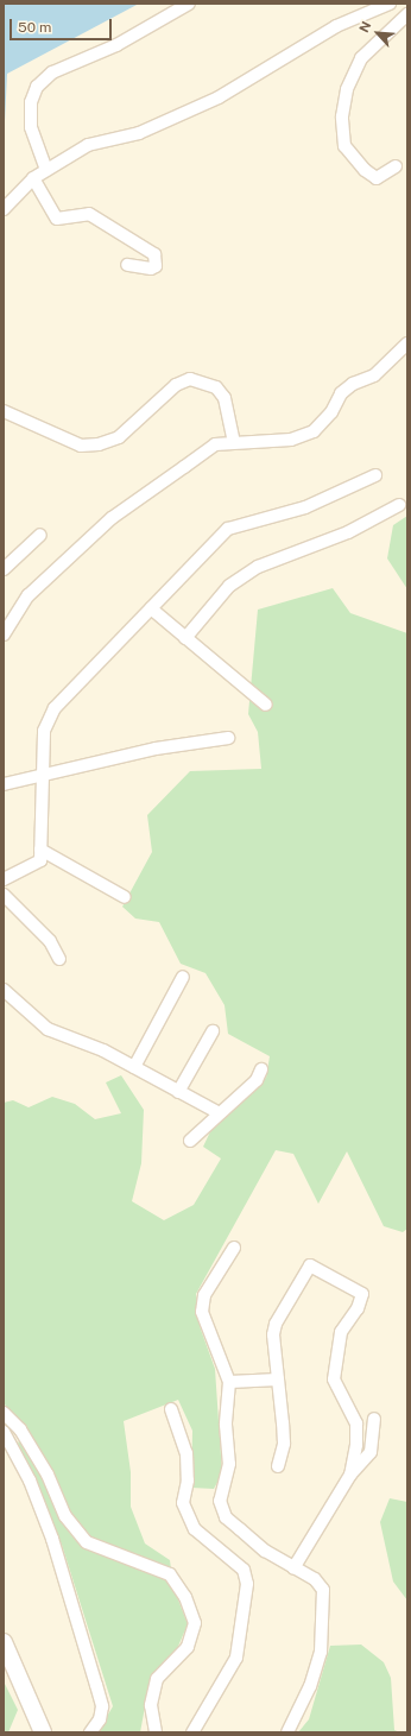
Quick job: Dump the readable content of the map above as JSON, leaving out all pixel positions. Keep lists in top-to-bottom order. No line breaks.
{"scale_bar":"50 m","north":"top left"}
